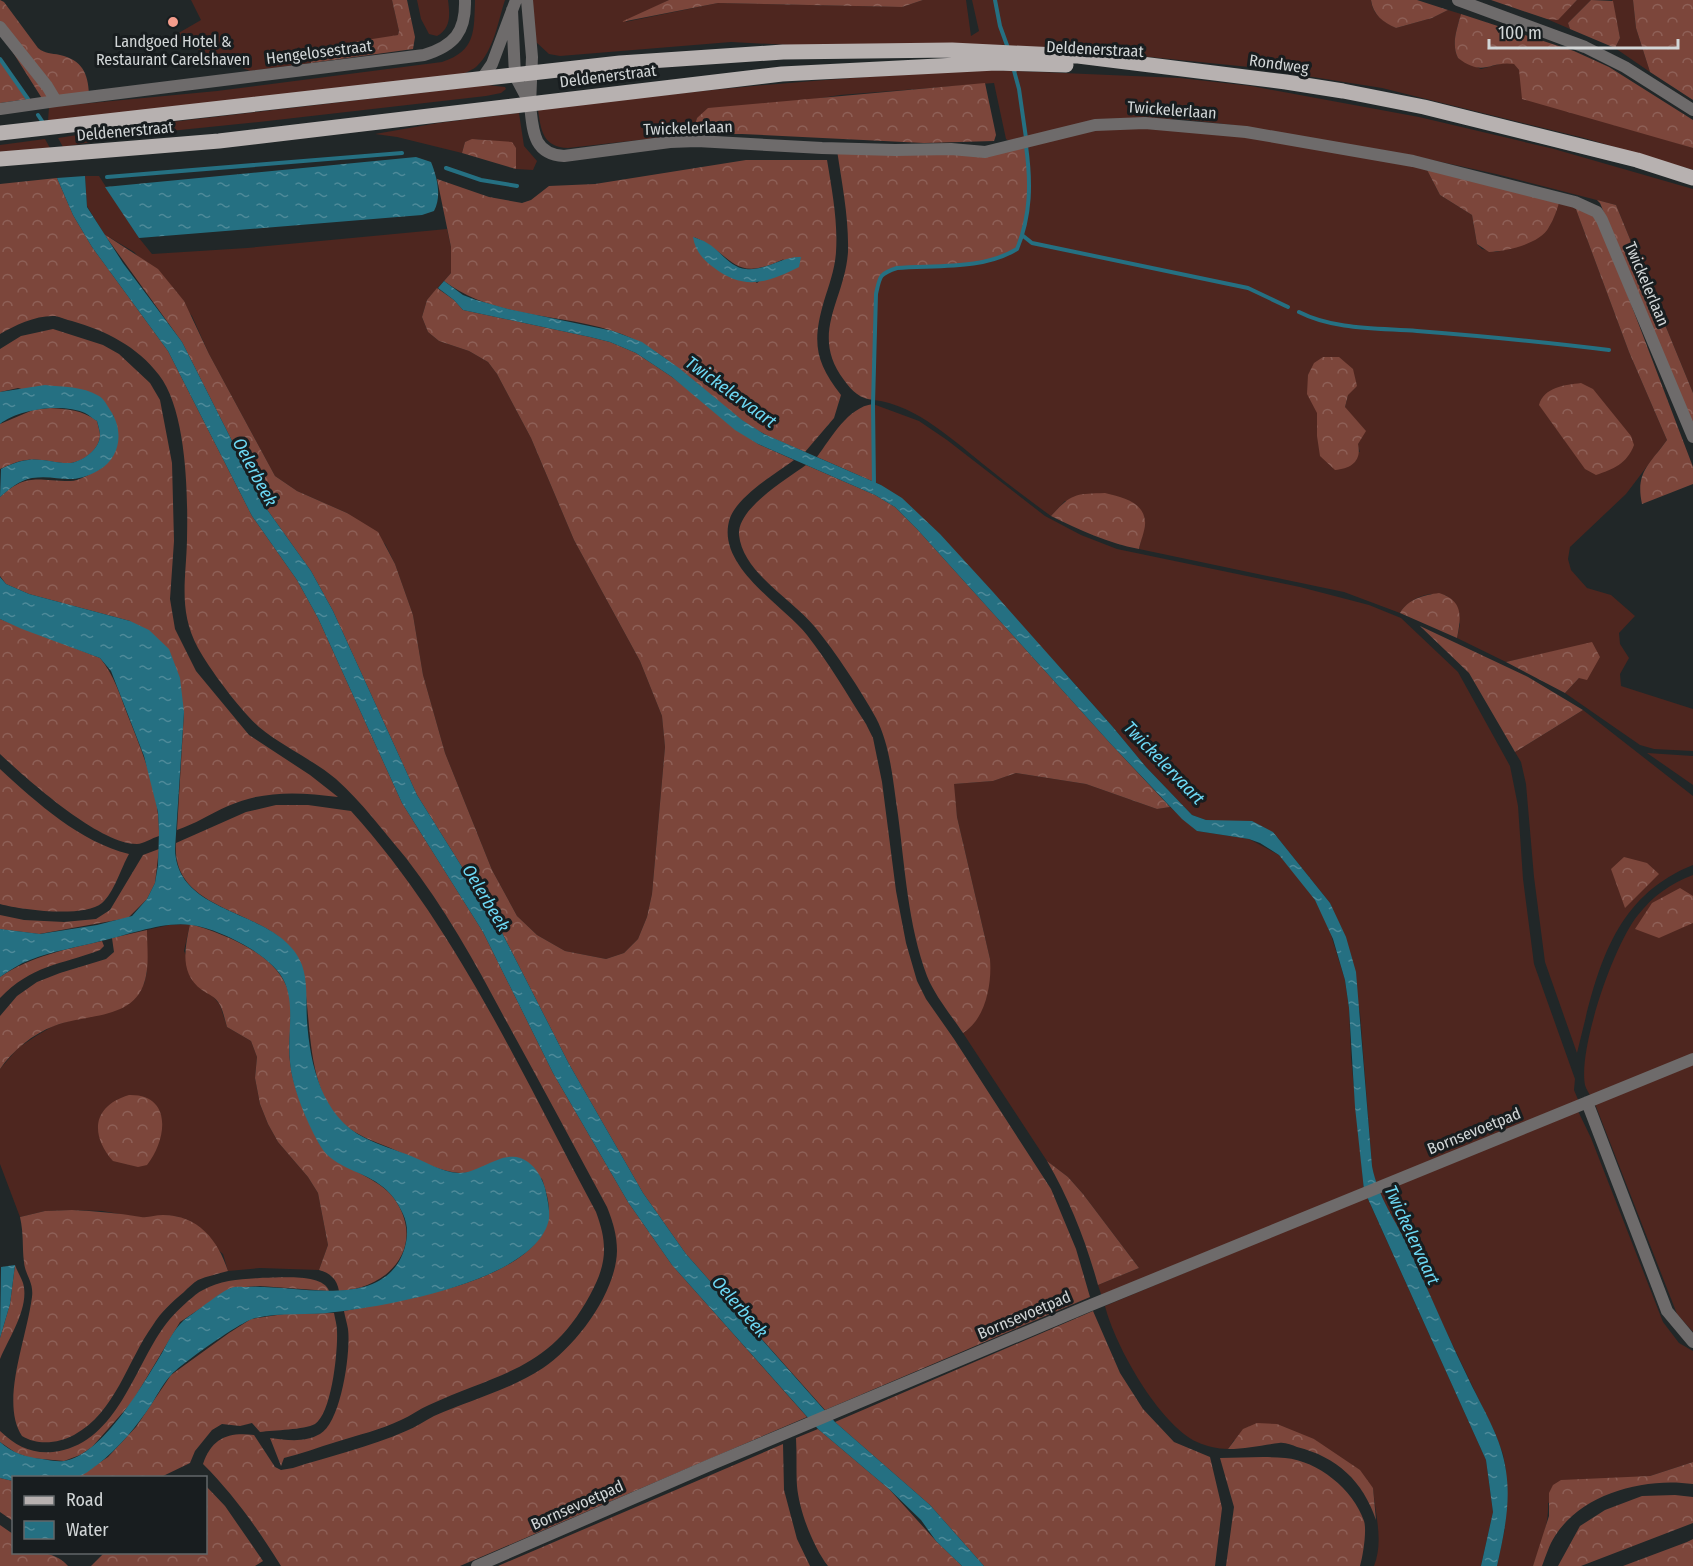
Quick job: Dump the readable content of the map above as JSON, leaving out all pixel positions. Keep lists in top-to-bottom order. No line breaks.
{"streets":{"main road":["Deldenerstraat","Rondweg"],"street":["Hengelosestraat","Twickelerlaan","Bornsevoetpad"]},"crossings":[["Deldenerstraat","Rondweg"],["Deldenerstraat","Twickelerlaan"]],"water":["Twickelervaart","Oelerbeek"],"places":["Landgoed Hotel & Restaurant Carelshaven"],"legend":["Road","Water"],"scale_bar":"100 m"}
